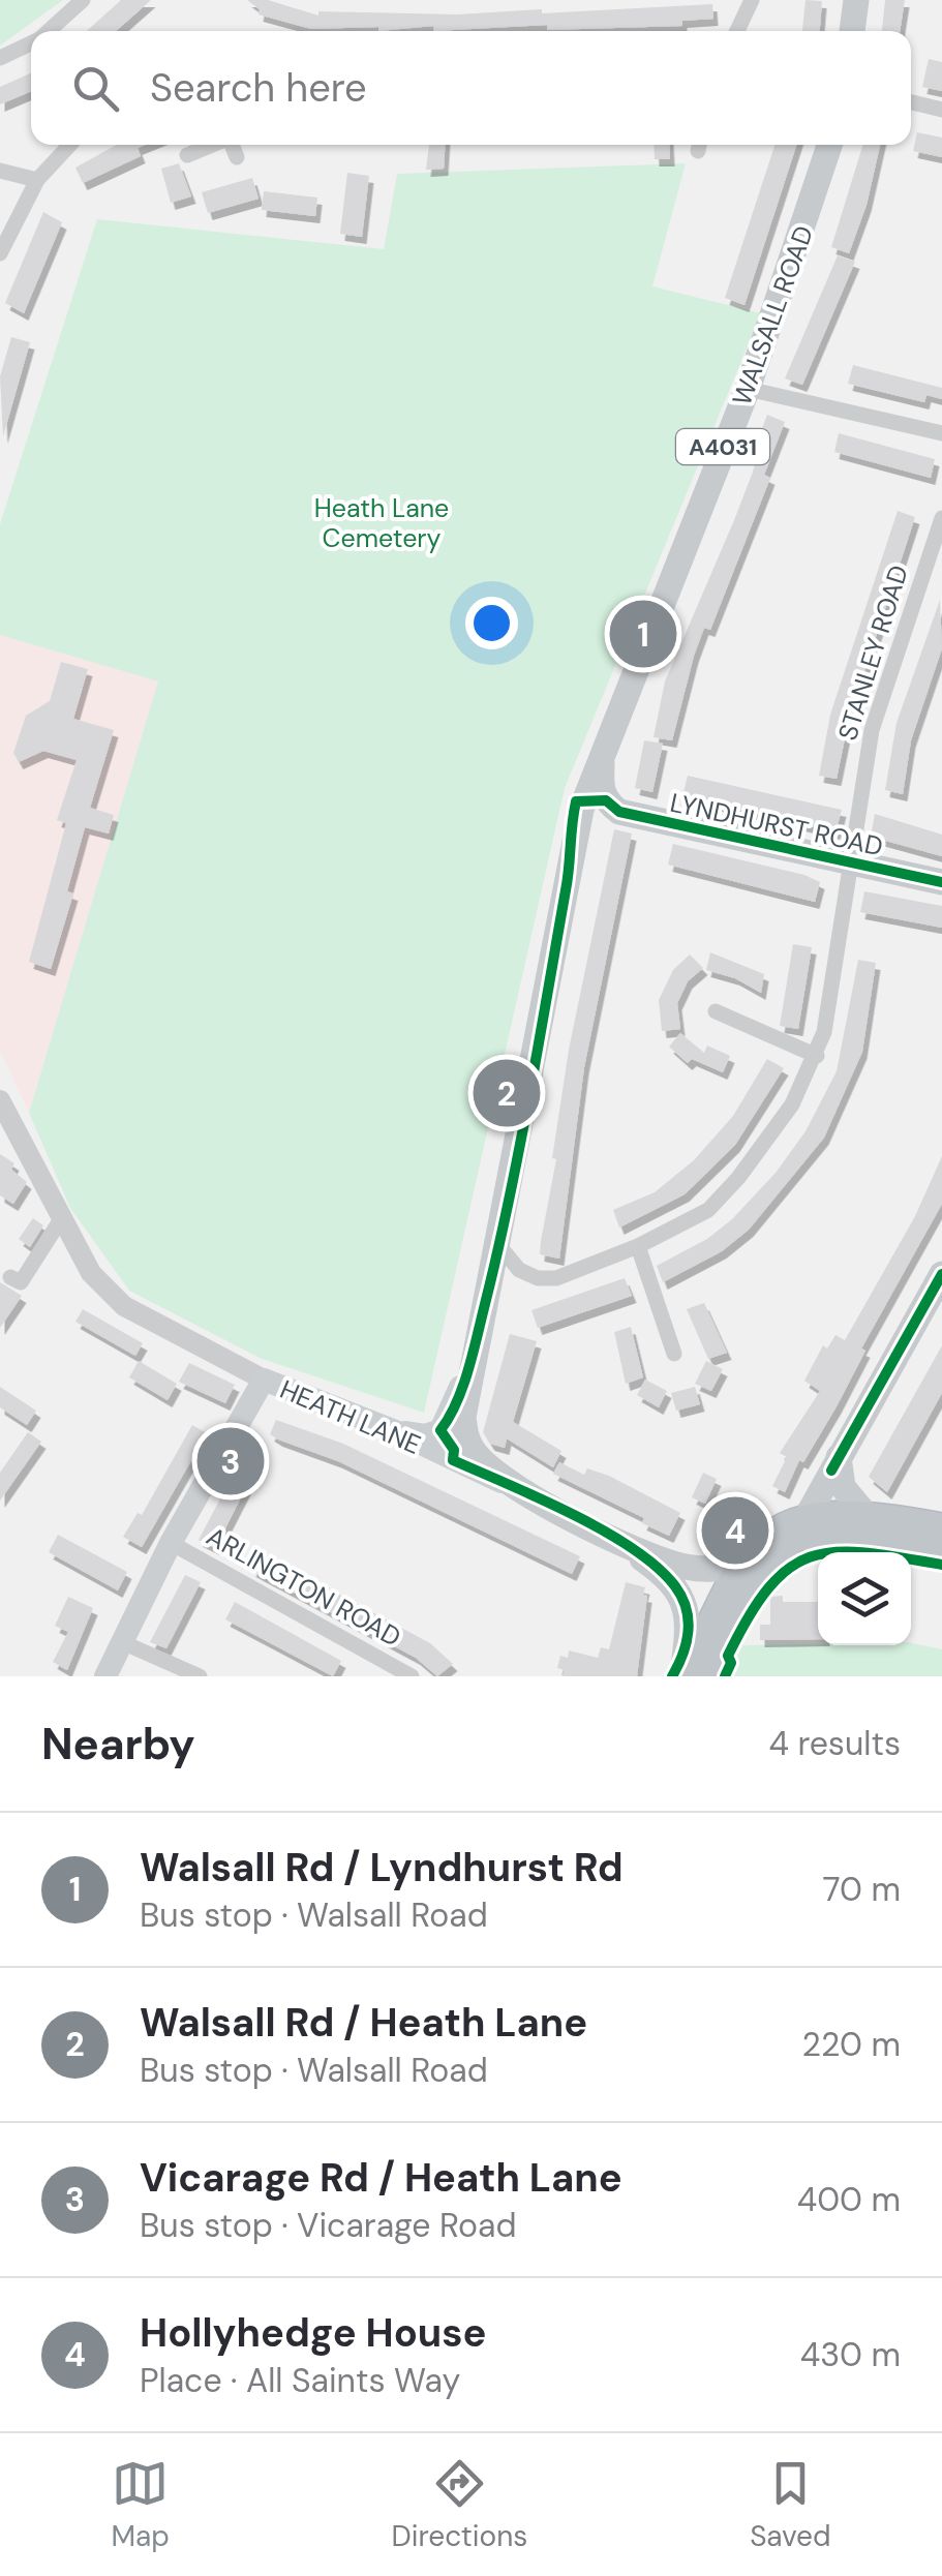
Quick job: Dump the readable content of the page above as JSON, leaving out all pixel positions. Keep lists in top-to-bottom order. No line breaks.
{"streets":{"highway":["A4031"],"main road":["WALSALL ROAD","LYNDHURST ROAD","HEATH LANE"],"street":["STANLEY ROAD","ARLINGTON ROAD"]},"crossings":[["WALSALL ROAD","A4031"],["WALSALL ROAD","STANLEY ROAD"],["WALSALL ROAD","HEATH LANE"],["A4031","LYNDHURST ROAD"],["A4031","HEATH LANE"],["STANLEY ROAD","LYNDHURST ROAD"]],"parks":["Heath Lane Cemetery"],"page":{"search":"Search here","pins":["1","2","3","4"],"heading":["Nearby","4 results"],"list":[{"mark":"1","name":"Walsall Rd / Lyndhurst Rd","note":"Bus stop · Walsall Road","value":"70 m"},{"mark":"2","name":"Walsall Rd / Heath Lane","note":"Bus stop · Walsall Road","value":"220 m"},{"mark":"3","name":"Vicarage Rd / Heath Lane","note":"Bus stop · Vicarage Road","value":"400 m"},{"mark":"4","name":"Hollyhedge House","note":"Place · All Saints Way","value":"430 m"}],"nav":["Map","Directions","Saved"]}}
